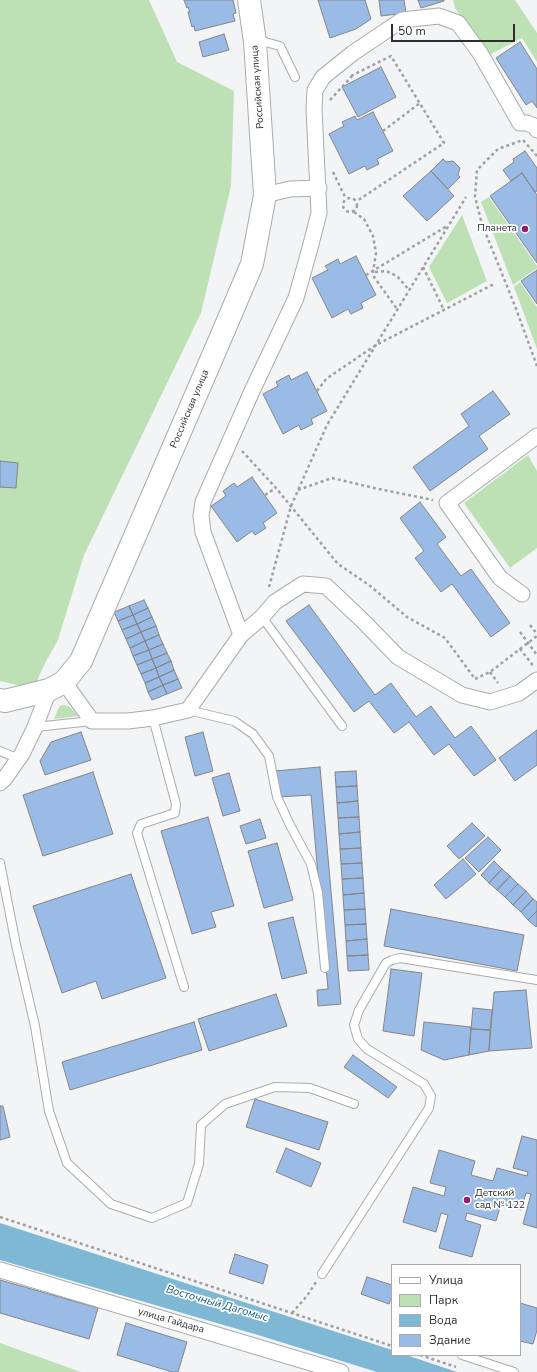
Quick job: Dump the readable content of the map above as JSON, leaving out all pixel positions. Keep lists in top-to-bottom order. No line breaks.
{"streets":{"main road":["Российская улица"],"street":["улица Гайдара"]},"water":["Восточный Дагомыс"],"places":["Планета","Детский сад № 122"],"legend":["Улица","Парк","Вода","Здание"],"scale_bar":"50 m"}
